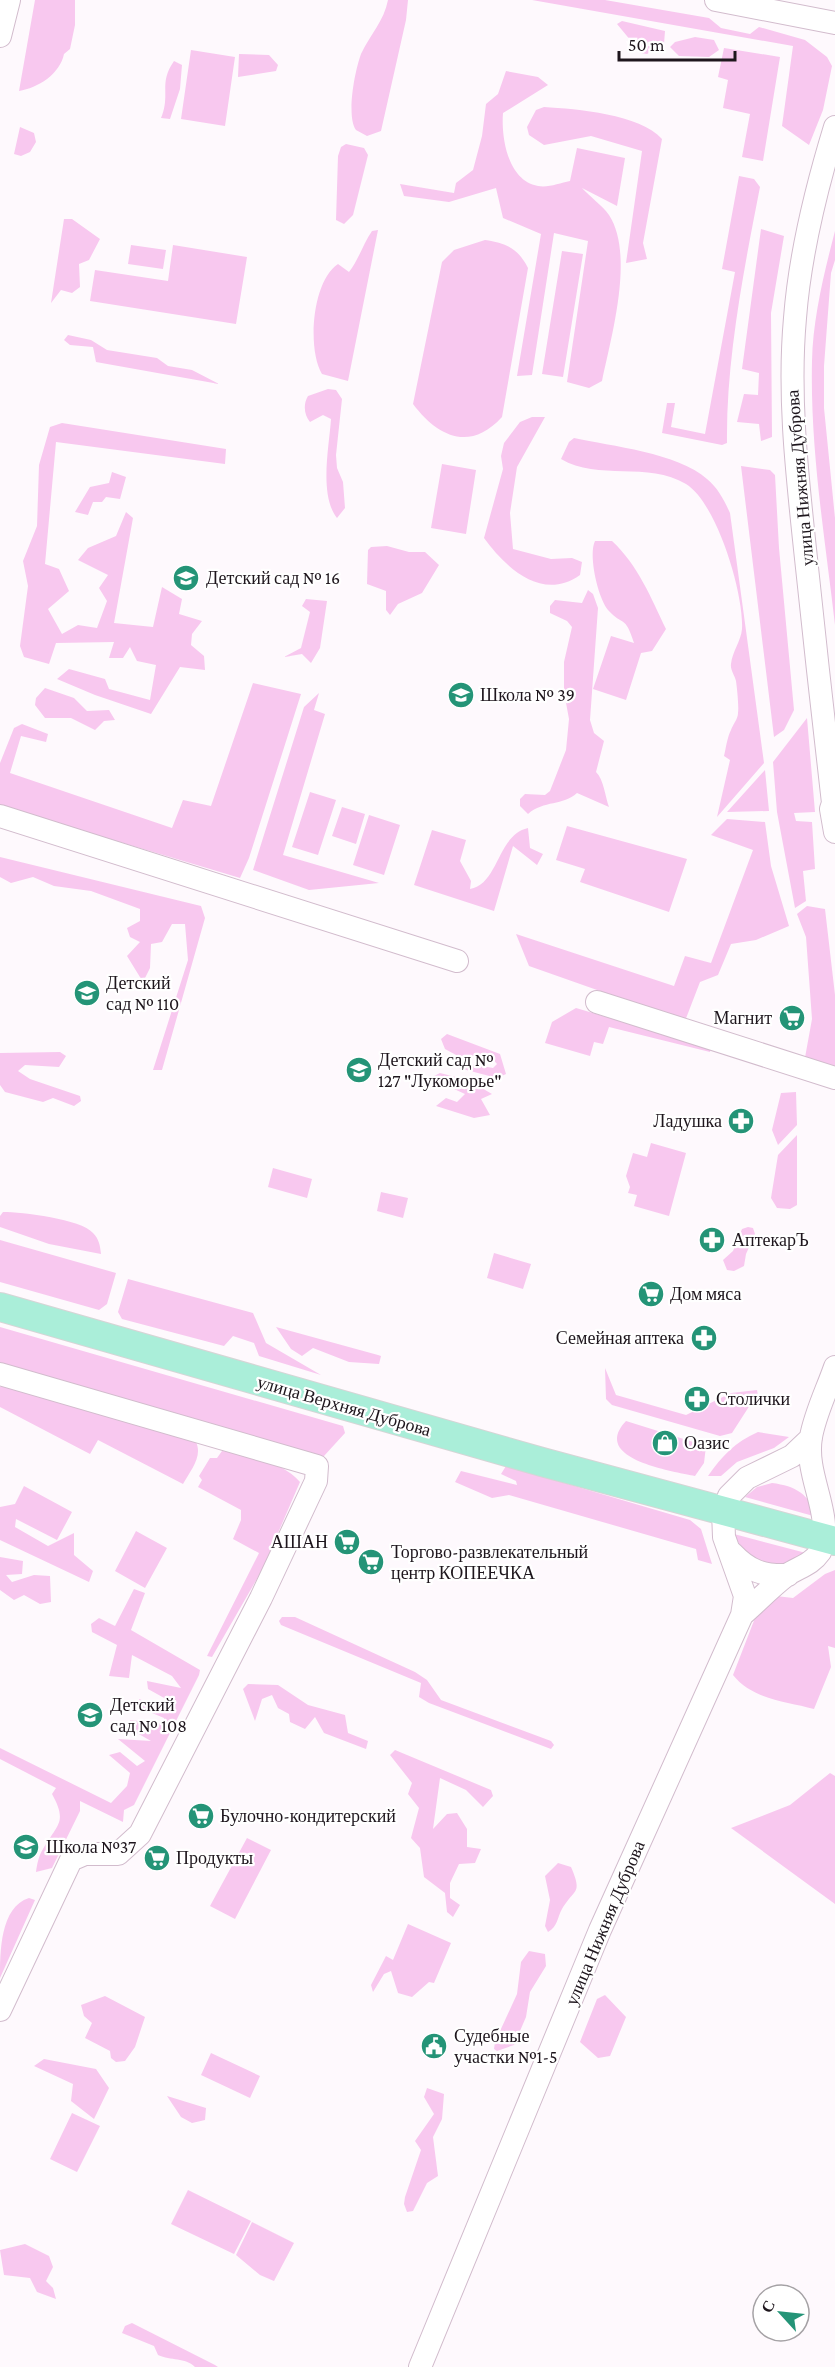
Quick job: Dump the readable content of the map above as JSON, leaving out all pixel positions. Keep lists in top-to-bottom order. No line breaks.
{"streets":{"main road":["улица Верхняя Дуброва"],"street":["улица Нижняя Дуброва"]},"crossings":[["улица Нижняя Дуброва","улица Верхняя Дуброва"]],"places":{"school or university":["Детский сад № 16","Школа № 39","Детский сад № 110","Детский сад № 127 \"Лукоморье\"","Детский сад № 108","Школа №37"],"supermarket":["Магнит","Дом мяса","АШАН","Торгово-развлекательный центр КОПЕЕЧКА","Булочно-кондитерский","Продукты"],"pharmacy":["Ладушка","АптекарЪ","Семейная аптека","Столички"],"shop":["Оазис"],"public building":["Судебные участки №1-5"]},"scale_bar":"50 m","north":"top left"}
